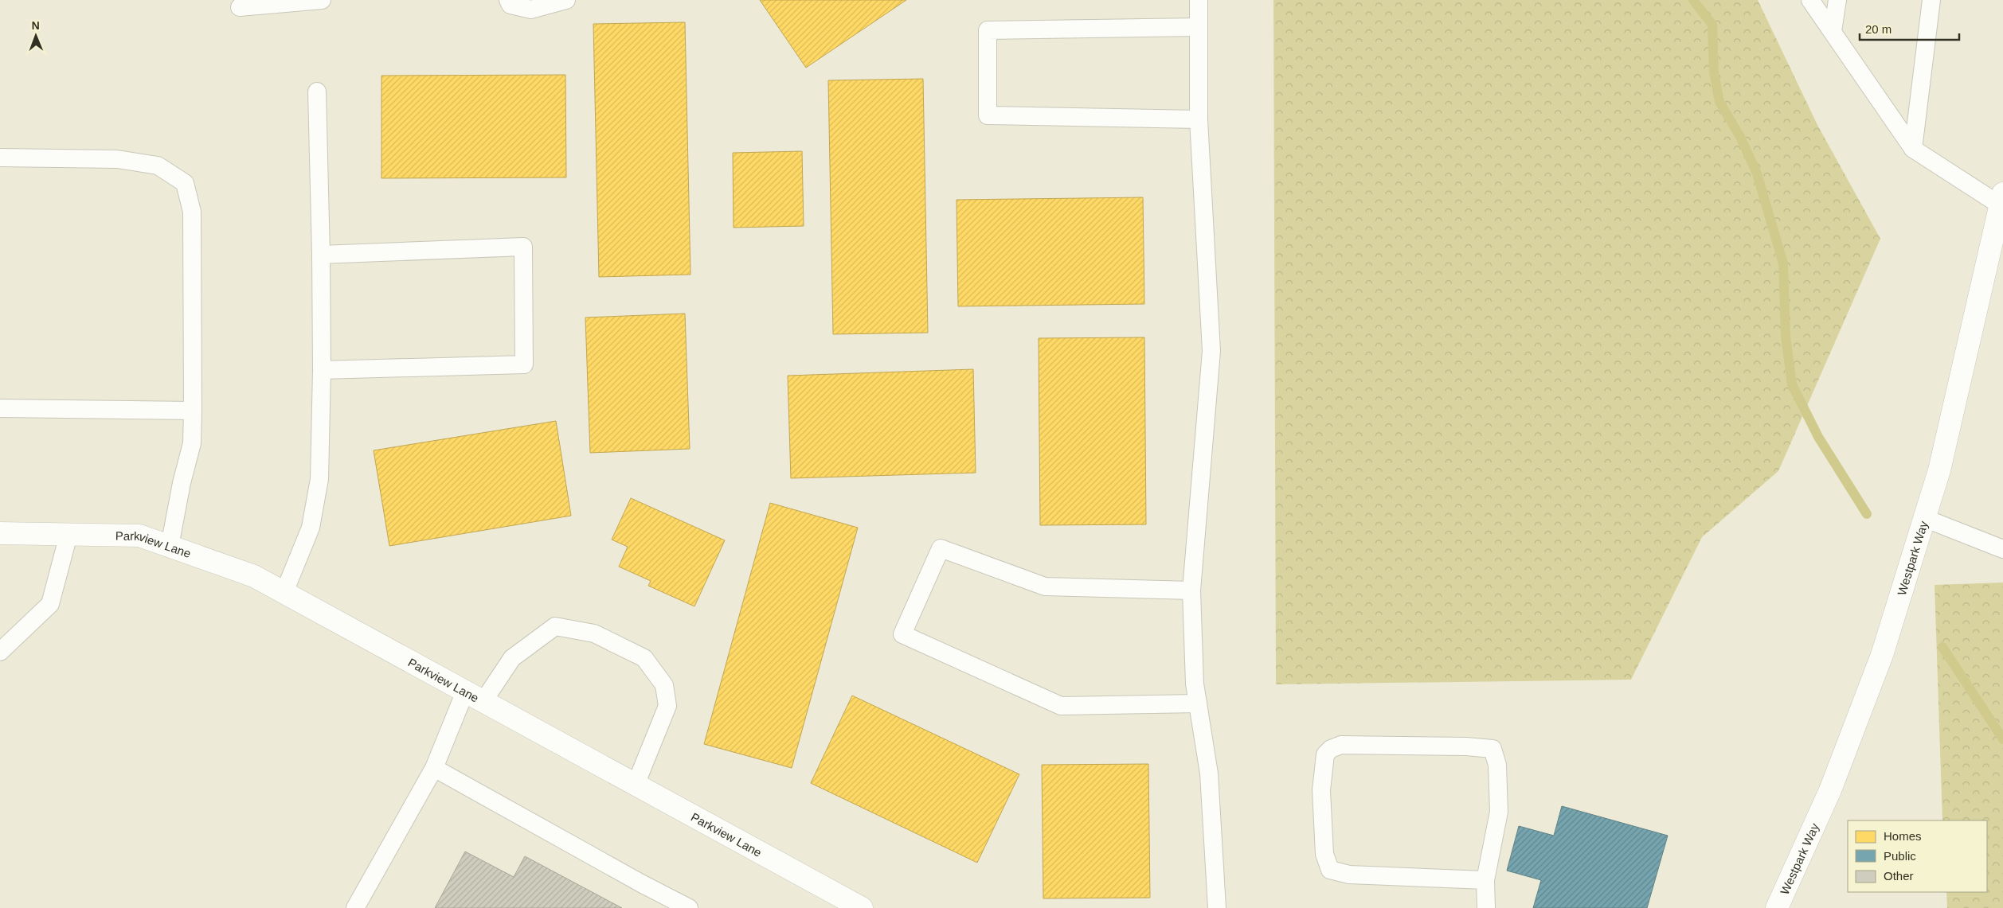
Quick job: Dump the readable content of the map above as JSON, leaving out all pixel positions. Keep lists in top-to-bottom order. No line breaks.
{"streets":{"street":["Parkview Lane","Westpark Way"]},"legend":["Homes","Public","Other"],"scale_bar":"20 m","north":"top"}
